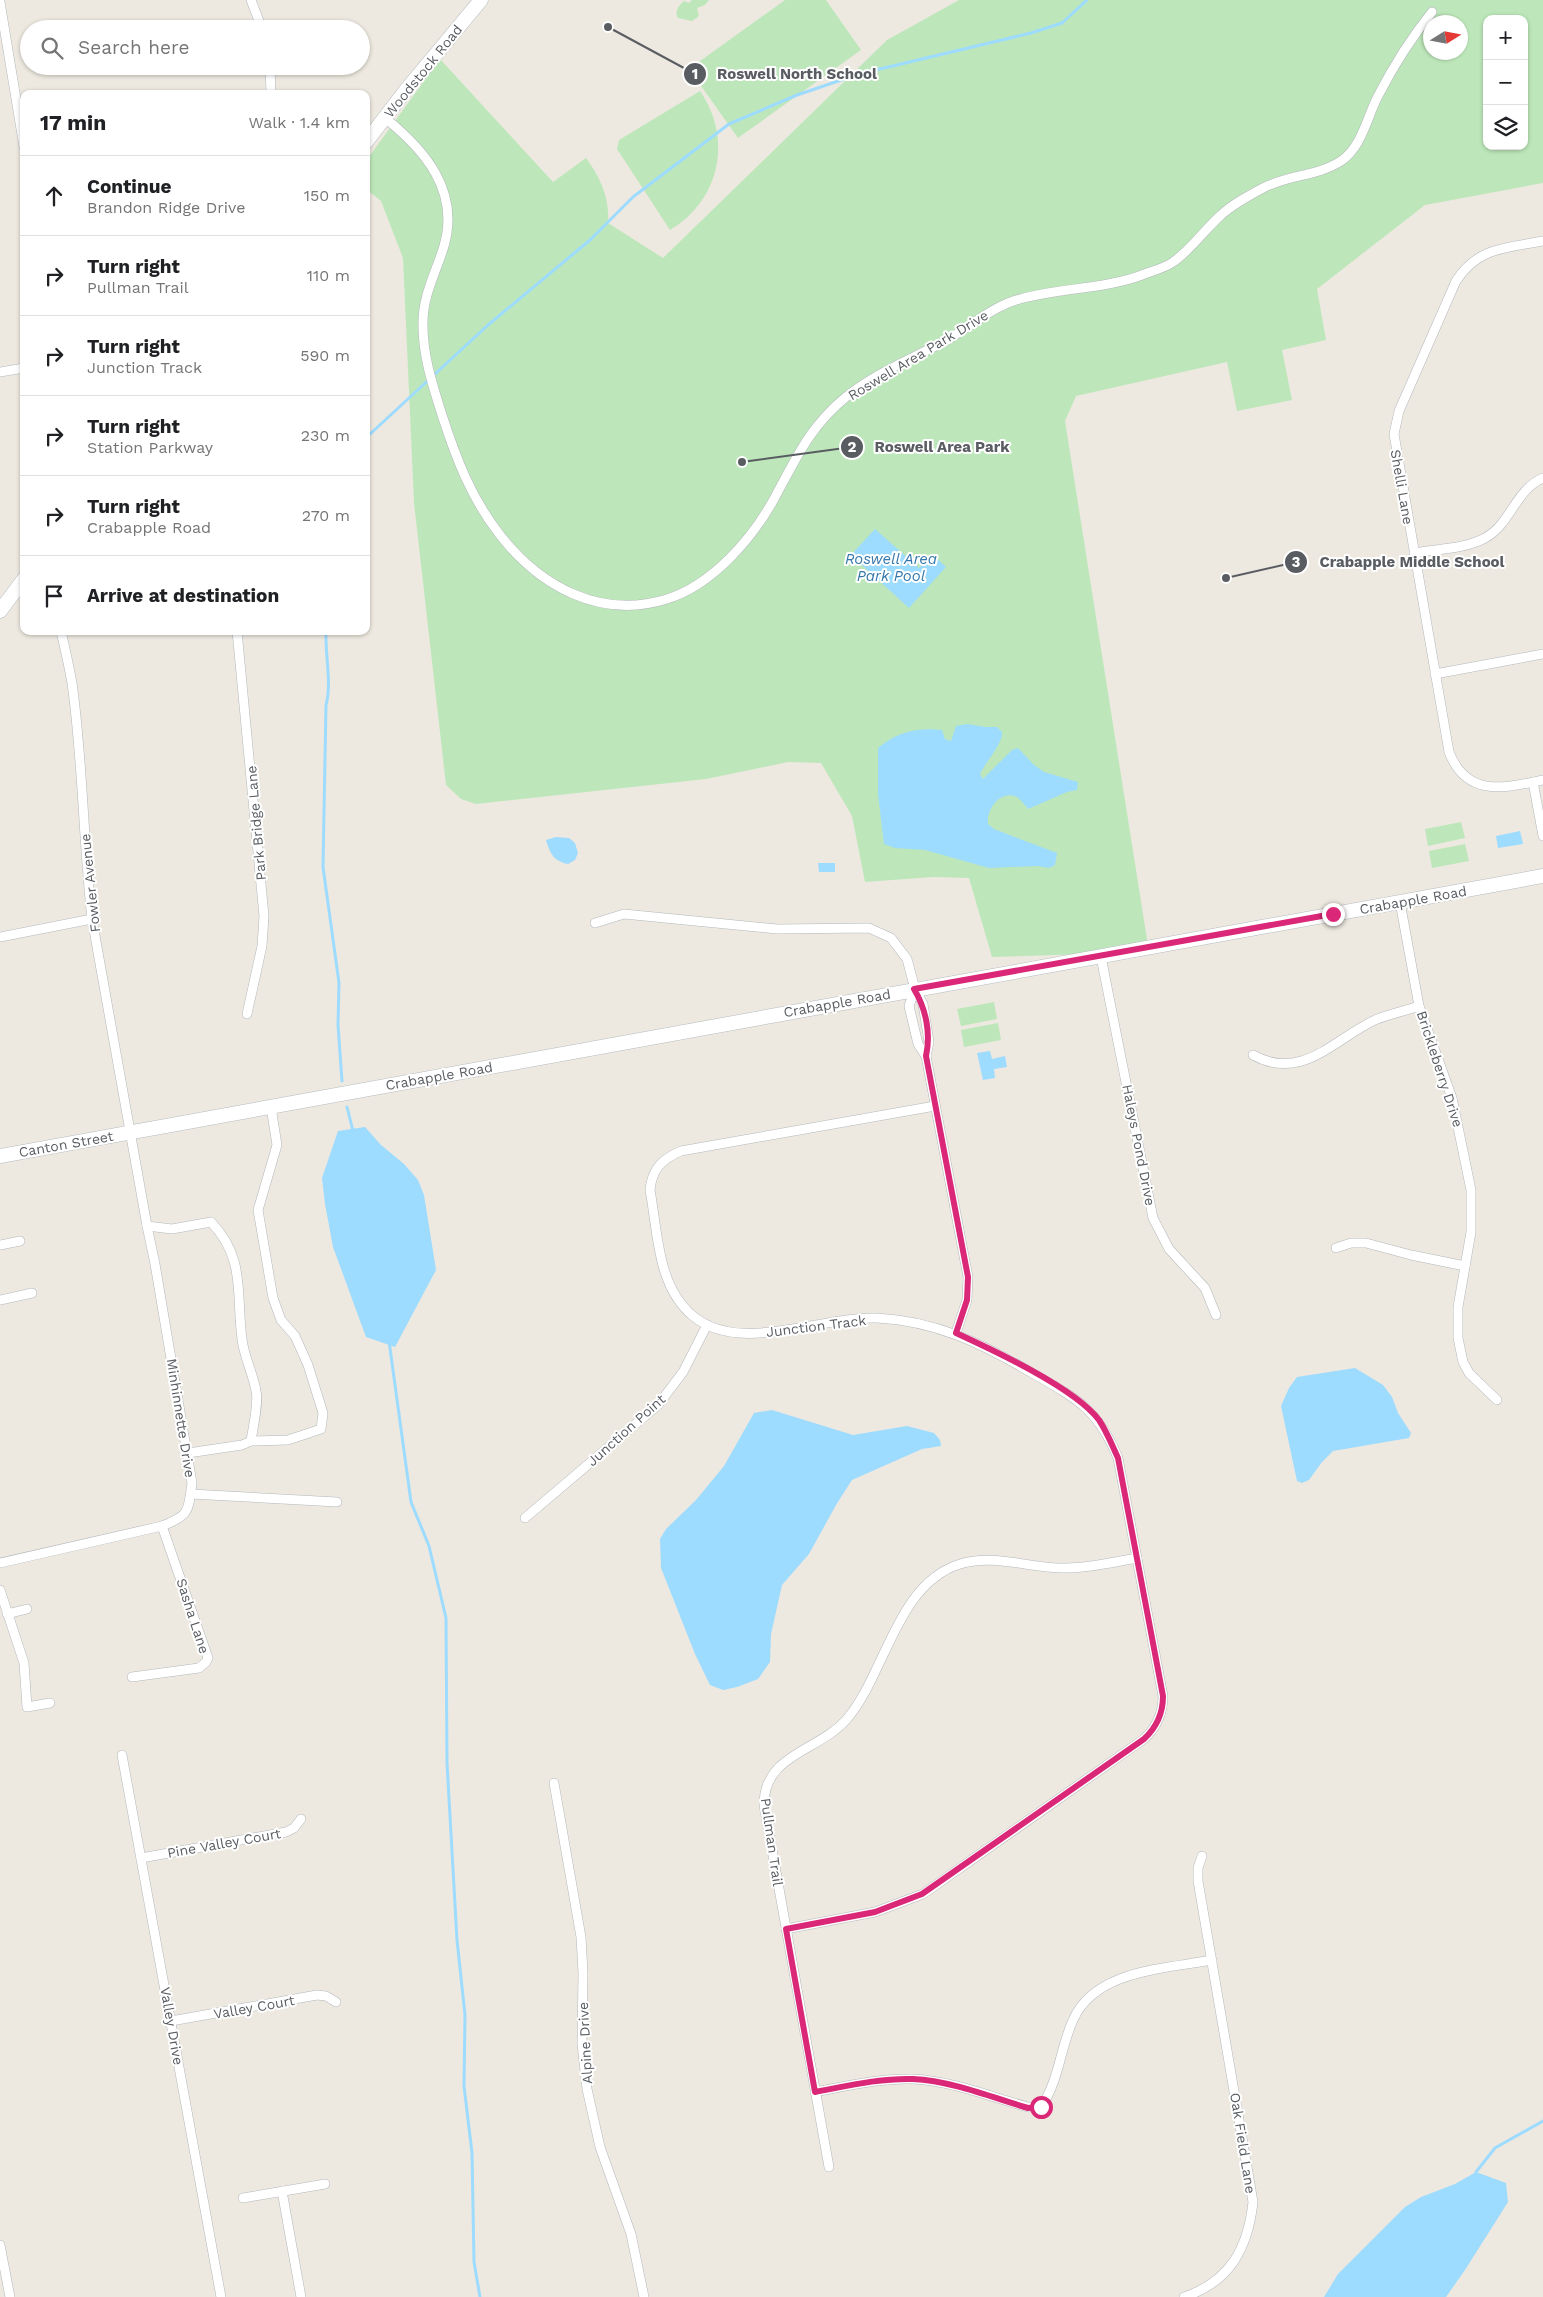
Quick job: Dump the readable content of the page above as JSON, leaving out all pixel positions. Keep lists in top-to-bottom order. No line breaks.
{"streets":{"street":["Woodstock Road","Roswell Area Park Drive","Shelli Lane","Park Bridge Lane","Fowler Avenue","Crabapple Road","Brickleberry Drive","Canton Street","Haleys Pond Drive","Junction Track","Minhinnette Drive","Junction Point","Sasha Lane","Pullman Trail","Pine Valley Court","Valley Court","Valley Drive","Alpine Drive","Oak Field Lane"]},"crossings":[["Woodstock Road","Roswell Area Park Drive"],["Fowler Avenue","Crabapple Road"],["Fowler Avenue","Canton Street"],["Fowler Avenue","Minhinnette Drive"],["Crabapple Road","Brickleberry Drive"],["Crabapple Road","Canton Street"],["Crabapple Road","Haleys Pond Drive"],["Crabapple Road","Minhinnette Drive"],["Canton Street","Minhinnette Drive"],["Junction Track","Junction Point"],["Junction Track","Pullman Trail"],["Minhinnette Drive","Sasha Lane"],["Pine Valley Court","Valley Drive"],["Valley Court","Valley Drive"]],"water":["Roswell Area Park Pool"],"places":["Roswell North School","Roswell Area Park","Crabapple Middle School"],"north":"right","page":{"map_buttons":["+","−"],"search":"Search here","heading":["17 min","Walk · 1.4 km"],"list":[["Continue","Brandon Ridge Drive","150 m"],["Turn right","Pullman Trail","110 m"],["Turn right","Junction Track","590 m"],["Turn right","Station Parkway","230 m"],["Turn right","Crabapple Road","270 m"],"Arrive at destination"]}}
